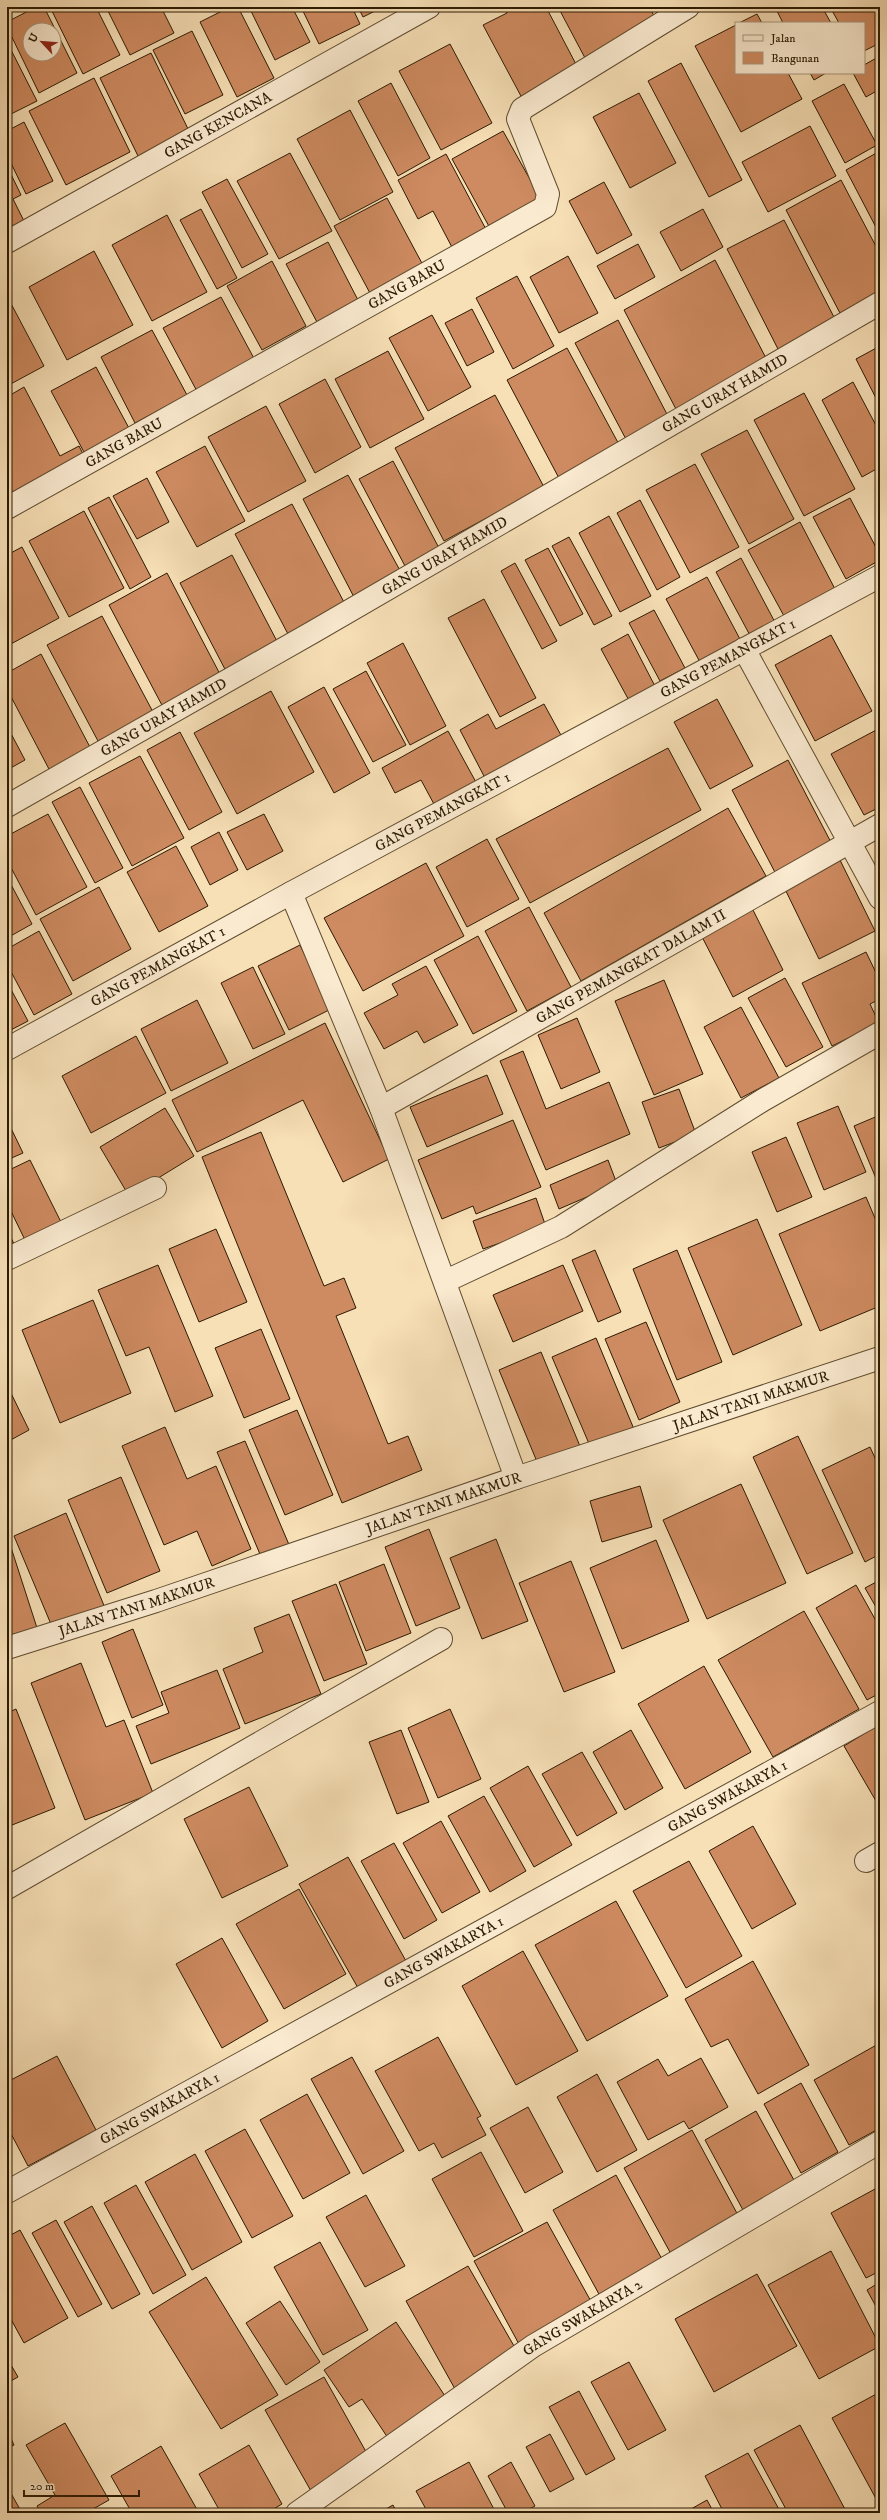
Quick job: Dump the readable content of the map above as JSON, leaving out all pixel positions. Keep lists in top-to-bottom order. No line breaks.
{"streets":{"street":["GANG KENCANA","GANG BARU","GANG URAY HAMID","GANG PEMANGKAT 1","GANG PEMANGKAT DALAM II","JALAN TANI MAKMUR","GANG SWAKARYA 1","GANG SWAKARYA 2"]},"legend":["Jalan","Bangunan"],"scale_bar":"20 m","north":"top left"}
